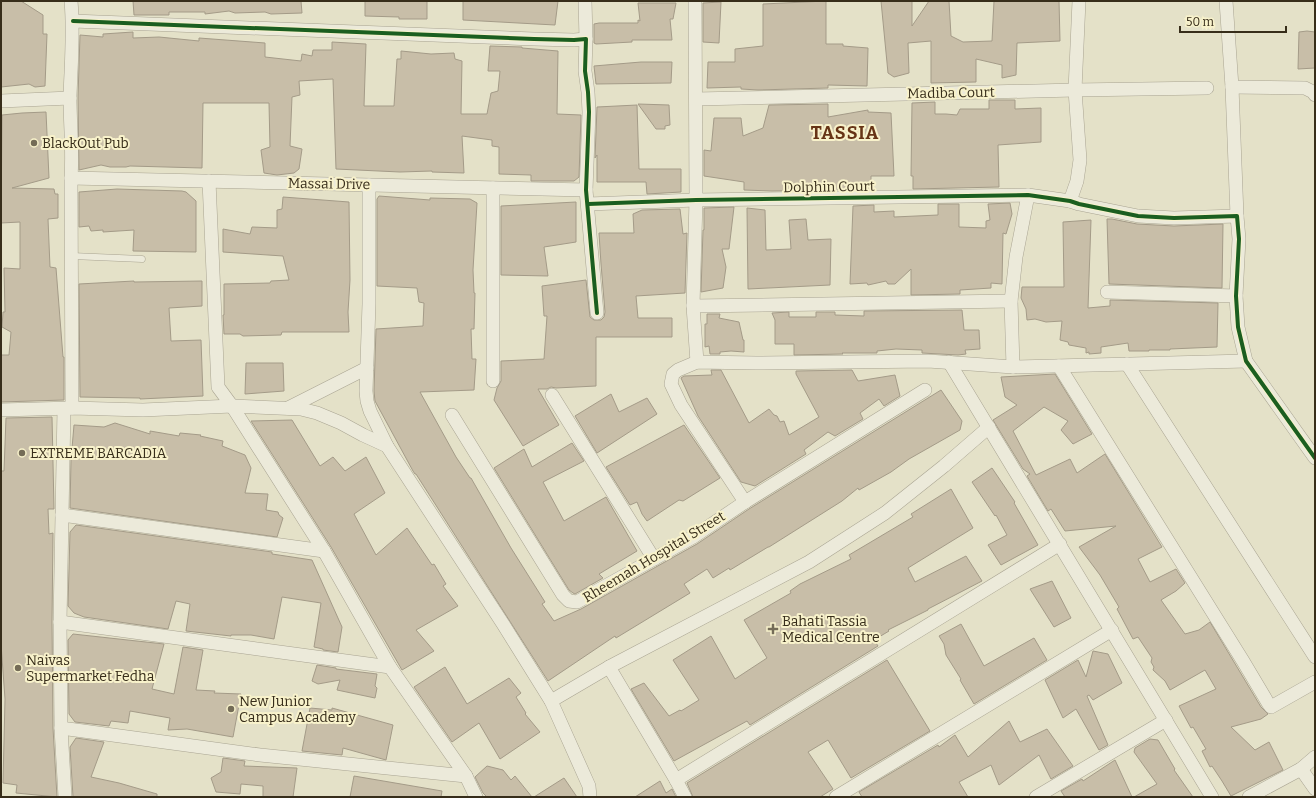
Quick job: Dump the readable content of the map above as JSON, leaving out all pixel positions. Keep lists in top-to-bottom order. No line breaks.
{"streets":{"street":["Madiba Court","Massai Drive","Dolphin Court","Rheemah Hospital Street"]},"districts":["TASSIA"],"places":{"other":["BlackOut Pub","EXTREME BARCADIA","Naivas Supermarket Fedha","New Junior Campus Academy"],"health":["Bahati Tassia Medical Centre"]},"scale_bar":"50 m"}
